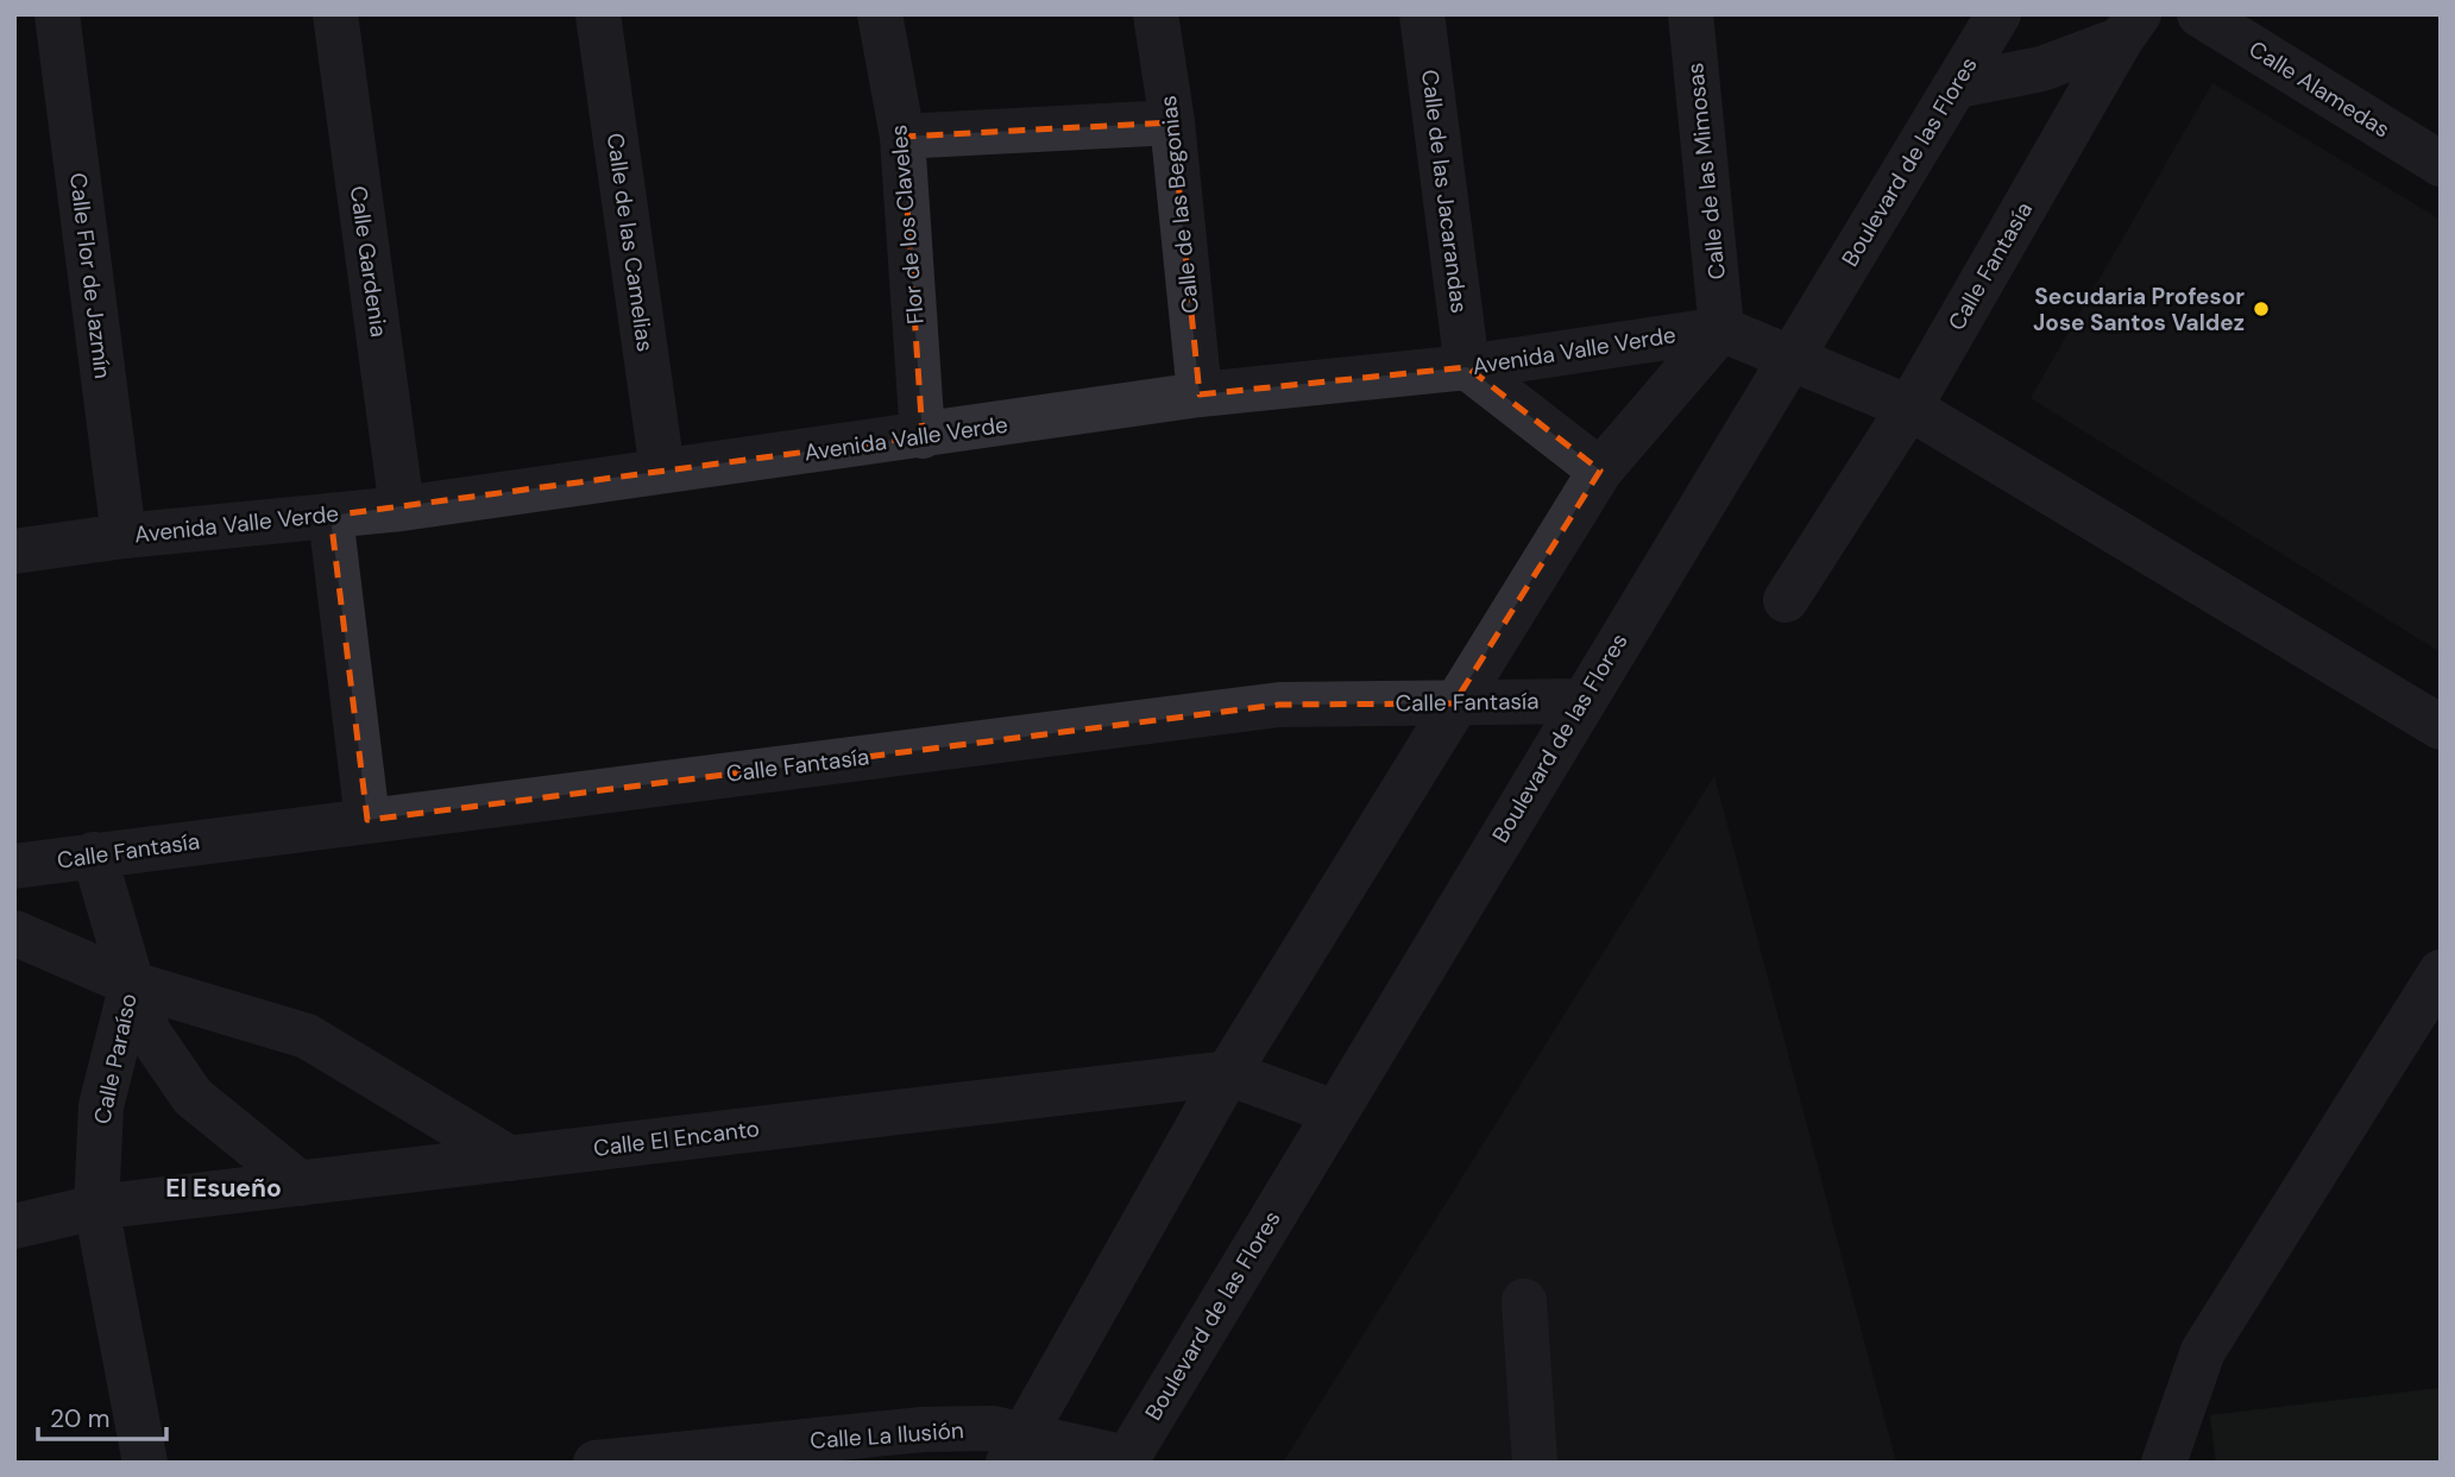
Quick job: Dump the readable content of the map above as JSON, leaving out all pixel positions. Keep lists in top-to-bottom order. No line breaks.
{"streets":{"street":["Calle Alamedas","Boulevard de las Flores","Calle de las Mimosas","Calle de las Jacarandas","Calle de las Begonias","Flor de los Claveles","Calle de las Camelias","Calle Gardenia","Calle Fantasía","Calle Flor de Jazmín","Avenida Valle Verde","Calle Paraíso","Calle El Encanto","Calle La Ilusión"]},"crossings":[["Boulevard de las Flores","Calle Fantasía"],["Boulevard de las Flores","Calle El Encanto"],["Boulevard de las Flores","Calle La Ilusión"],["Calle de las Mimosas","Avenida Valle Verde"],["Calle de las Jacarandas","Avenida Valle Verde"],["Calle de las Begonias","Avenida Valle Verde"],["Flor de los Claveles","Avenida Valle Verde"],["Calle de las Camelias","Avenida Valle Verde"],["Calle Gardenia","Avenida Valle Verde"],["Calle Fantasía","Calle Paraíso"],["Calle Flor de Jazmín","Avenida Valle Verde"],["Calle Paraíso","Calle El Encanto"]],"districts":["El Esueño"],"places":["Secudaria Profesor Jose Santos Valdez"],"scale_bar":"20 m"}
